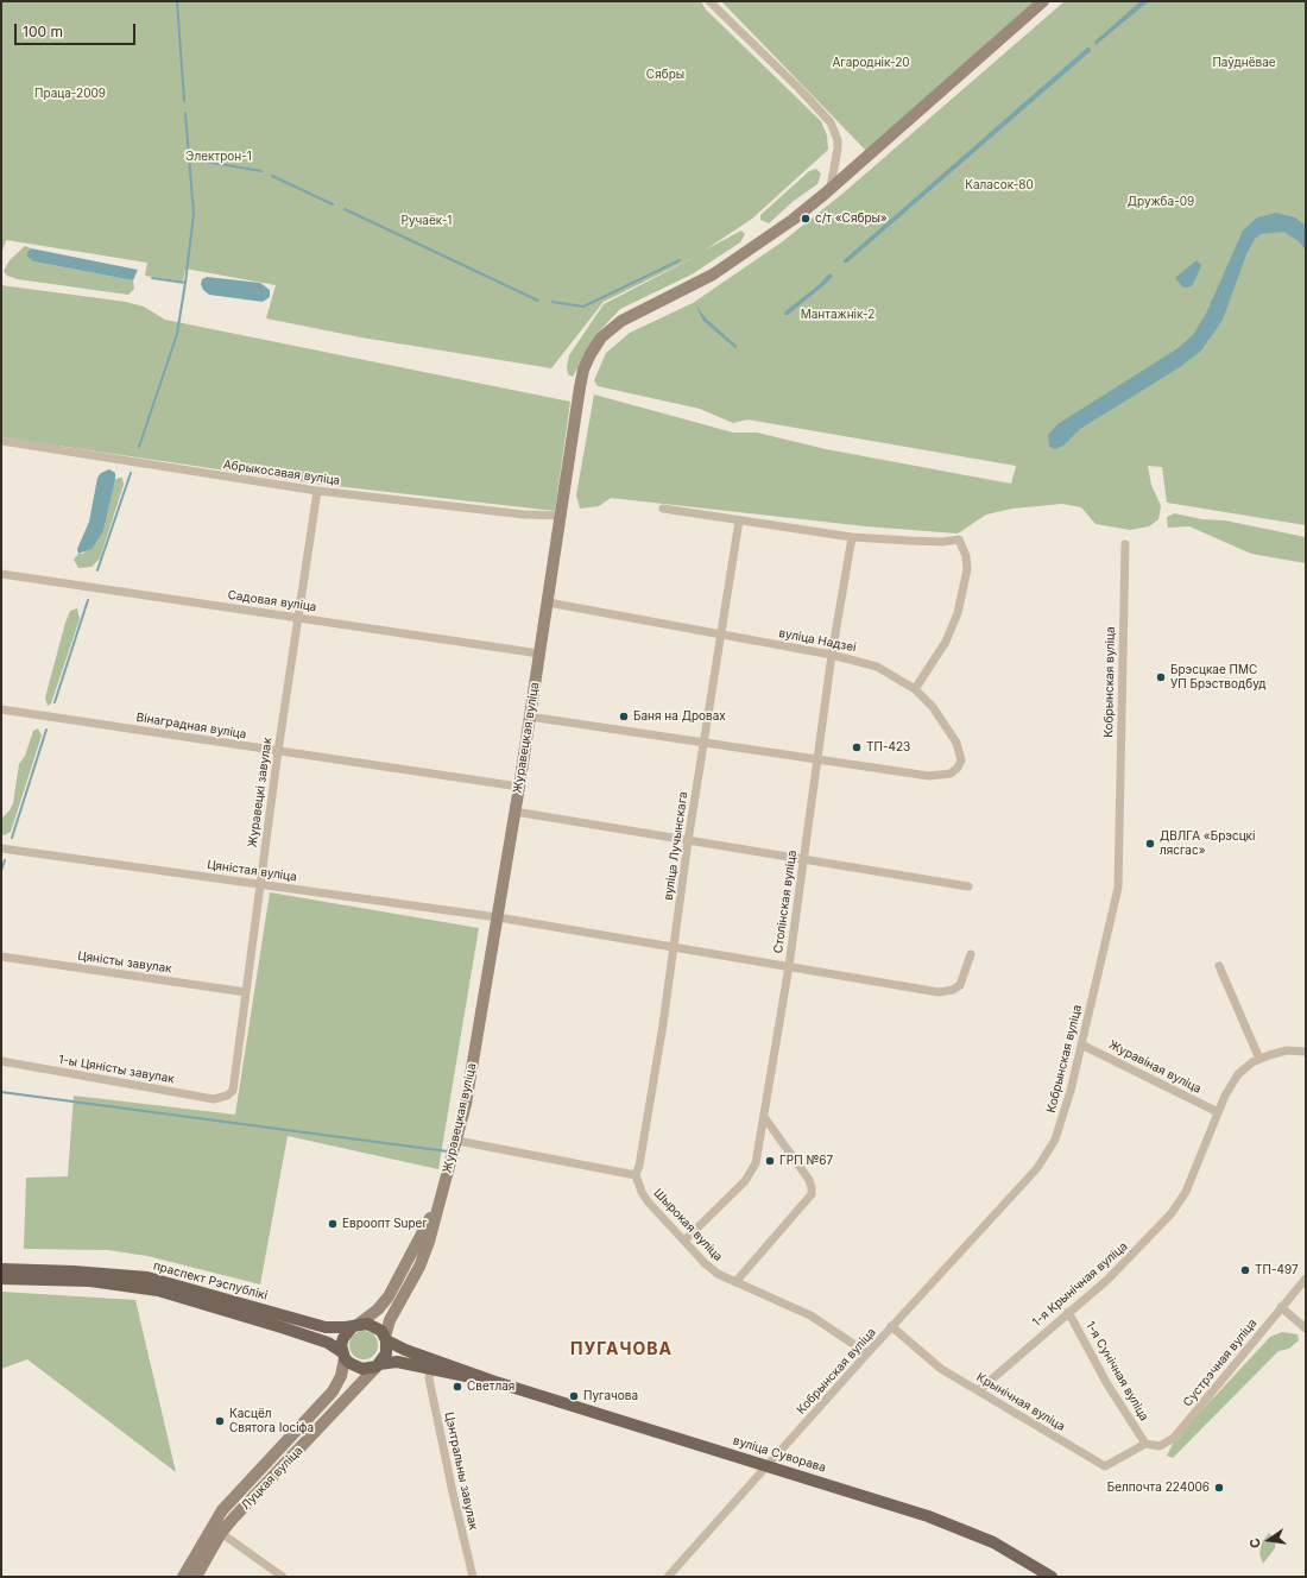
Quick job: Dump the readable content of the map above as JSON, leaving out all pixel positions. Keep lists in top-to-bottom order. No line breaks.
{"streets":{"main road":["праспект Рэспублікі","вуліца Суворава"],"street":["Абрыкосавая вуліца","Садовая вуліца","вуліца Надзеі","Кобрынская вуліца","Вінаградная вуліца","Журавецкая вуліца","Журавецкі завулак","вуліца Лучынскага","Цяністая вуліца","Столінская вуліца","Цяністы завулак","Журавіная вуліца","1-ы Цяністы завулак","Шырокая вуліца","1-я Крынічная вуліца","Сустрэчная вуліца","1-я Сунічная вуліца","Крынічная вуліца","Цэнтральны завулак","Луцкая вуліца"]},"crossings":[["Абрыкосавая вуліца","Журавецкая вуліца"],["Абрыкосавая вуліца","Журавецкі завулак"],["Садовая вуліца","Журавецкая вуліца"],["Садовая вуліца","Журавецкі завулак"],["вуліца Надзеі","Журавецкая вуліца"],["вуліца Надзеі","вуліца Лучынскага"],["вуліца Надзеі","Столінская вуліца"],["Кобрынская вуліца","Журавіная вуліца"],["Кобрынская вуліца","Шырокая вуліца"],["Кобрынская вуліца","Крынічная вуліца"],["Кобрынская вуліца","вуліца Суворава"],["Вінаградная вуліца","Журавецкая вуліца"],["Вінаградная вуліца","Журавецкі завулак"],["Журавецкая вуліца","Цяністая вуліца"],["Журавецкая вуліца","праспект Рэспублікі"],["Журавецкая вуліца","вуліца Суворава"],["Журавецкая вуліца","Луцкая вуліца"],["Журавецкі завулак","Цяністая вуліца"],["Журавецкі завулак","Цяністы завулак"],["Журавецкі завулак","1-ы Цяністы завулак"],["вуліца Лучынскага","Цяністая вуліца"],["вуліца Лучынскага","Шырокая вуліца"],["Цяністая вуліца","Столінская вуліца"],["Столінская вуліца","Шырокая вуліца"],["Журавіная вуліца","1-я Крынічная вуліца"],["праспект Рэспублікі","вуліца Суворава"],["праспект Рэспублікі","Луцкая вуліца"],["1-я Крынічная вуліца","1-я Сунічная вуліца"],["1-я Крынічная вуліца","Крынічная вуліца"],["Сустрэчная вуліца","1-я Сунічная вуліца"],["Сустрэчная вуліца","Крынічная вуліца"],["1-я Сунічная вуліца","Крынічная вуліца"],["вуліца Суворава","Цэнтральны завулак"],["вуліца Суворава","Луцкая вуліца"]],"districts":["ПУГАЧОВА"],"parks":["Агароднік-20","Паўднёвае","Сябры","Праца-2009","Электрон-1","Каласок-80","Дружба-09","Ручаёк-1","Мантажнік-2"],"places":["с/т «Сябры»","Брэсцкае ПМС УП Брэстводбуд","Баня на Дровах","ТП-423","ДВЛГА «Брэсцкі лясгас»","ГРП №67","Евроопт Super","ТП-497","Светлая","Пугачова","Касцёл Святога Іосіфа","Белпочта 224006"],"scale_bar":"100 m","north":"left"}
